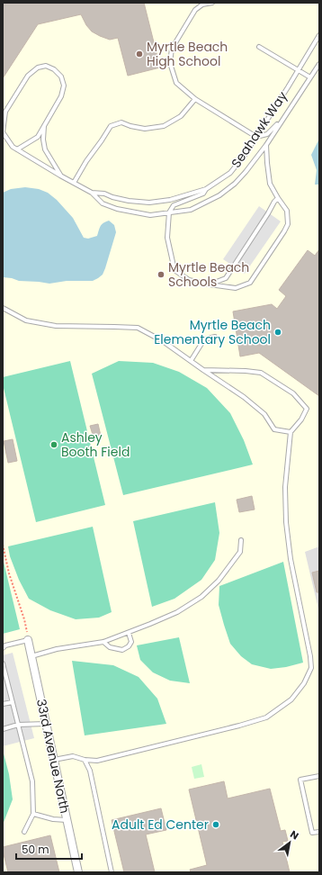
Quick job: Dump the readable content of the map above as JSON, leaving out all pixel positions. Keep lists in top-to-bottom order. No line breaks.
{"streets":{"street":["33rd Avenue North"],"lane":["Seahawk Way"]},"places":["Myrtle Beach High School","Myrtle Beach Schools","Myrtle Beach Elementary School","Ashley Booth Field","Adult Ed Center"],"scale_bar":"50 m","north":"top right"}
